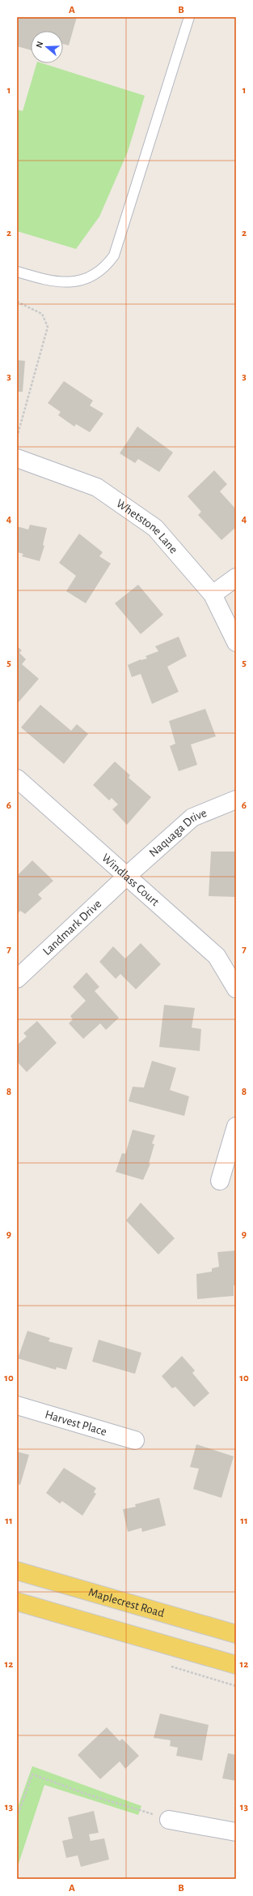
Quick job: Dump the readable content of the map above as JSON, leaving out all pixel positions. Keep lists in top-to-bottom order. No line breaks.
{"streets":{"main road":["Maplecrest Road"],"street":["Whetstone Lane","Naquaga Drive","Windlass Court","Landmark Drive","Harvest Place"]},"crossings":[["Naquaga Drive","Windlass Court"],["Naquaga Drive","Landmark Drive"],["Windlass Court","Landmark Drive"]],"north":"left","grid":{"columns":["A","B"],"rows":["1","2","3","4","5","6","7","8","9","10","11","12","13"]}}
